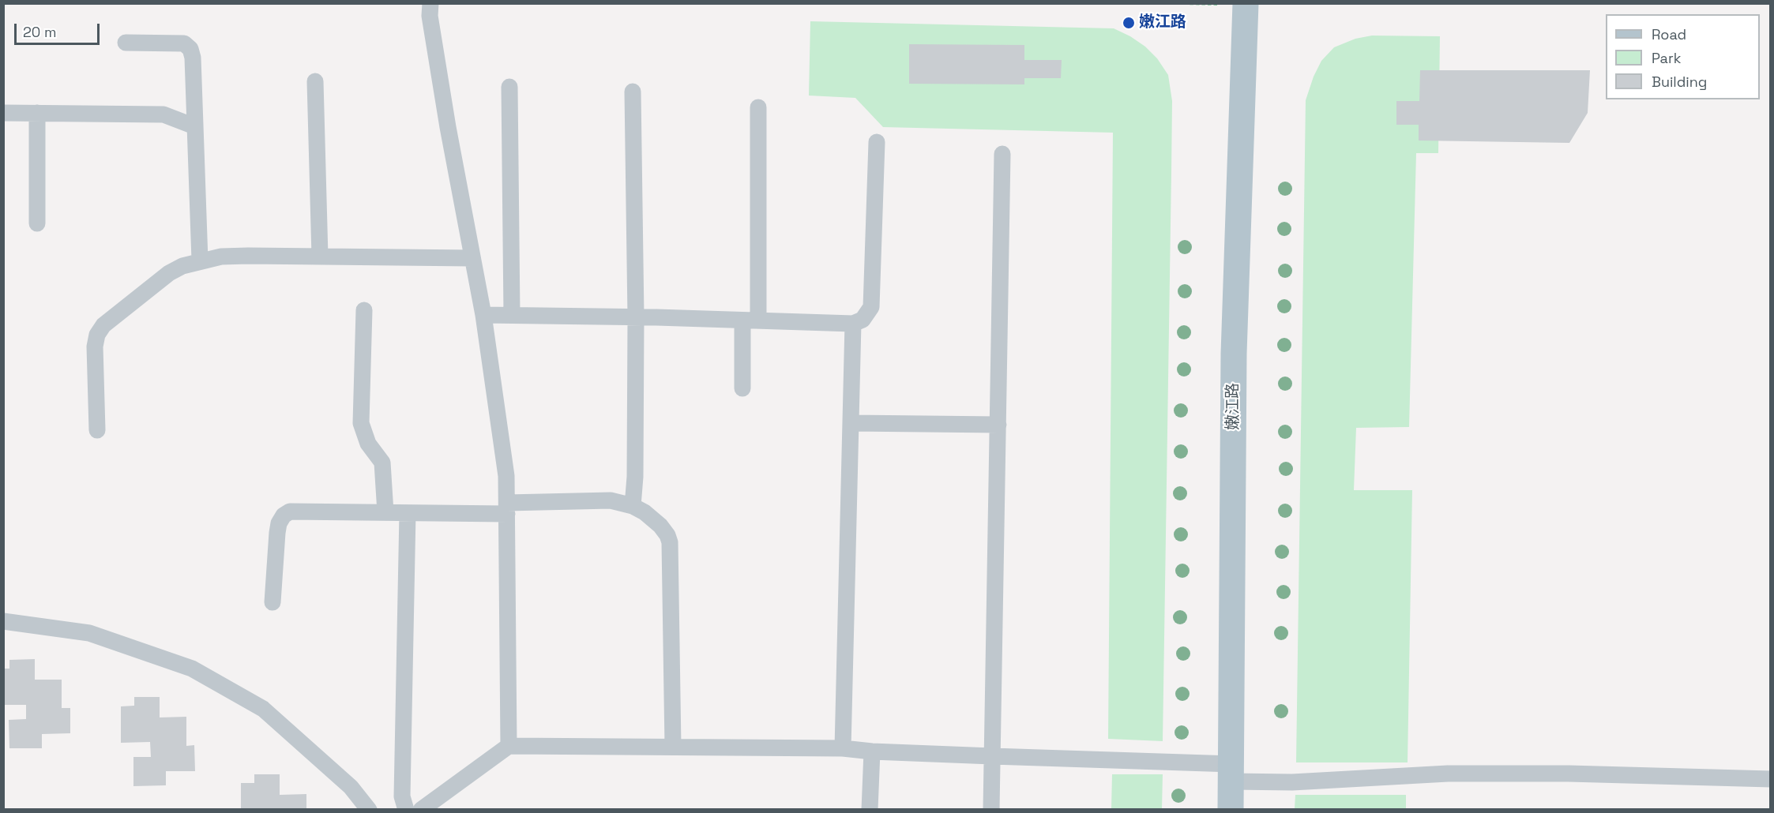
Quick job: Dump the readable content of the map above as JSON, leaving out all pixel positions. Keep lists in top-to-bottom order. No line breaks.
{"streets":{"main road":["嫩江路"]},"places":["嫩江路"],"legend":["Road","Park","Building"],"scale_bar":"20 m"}
